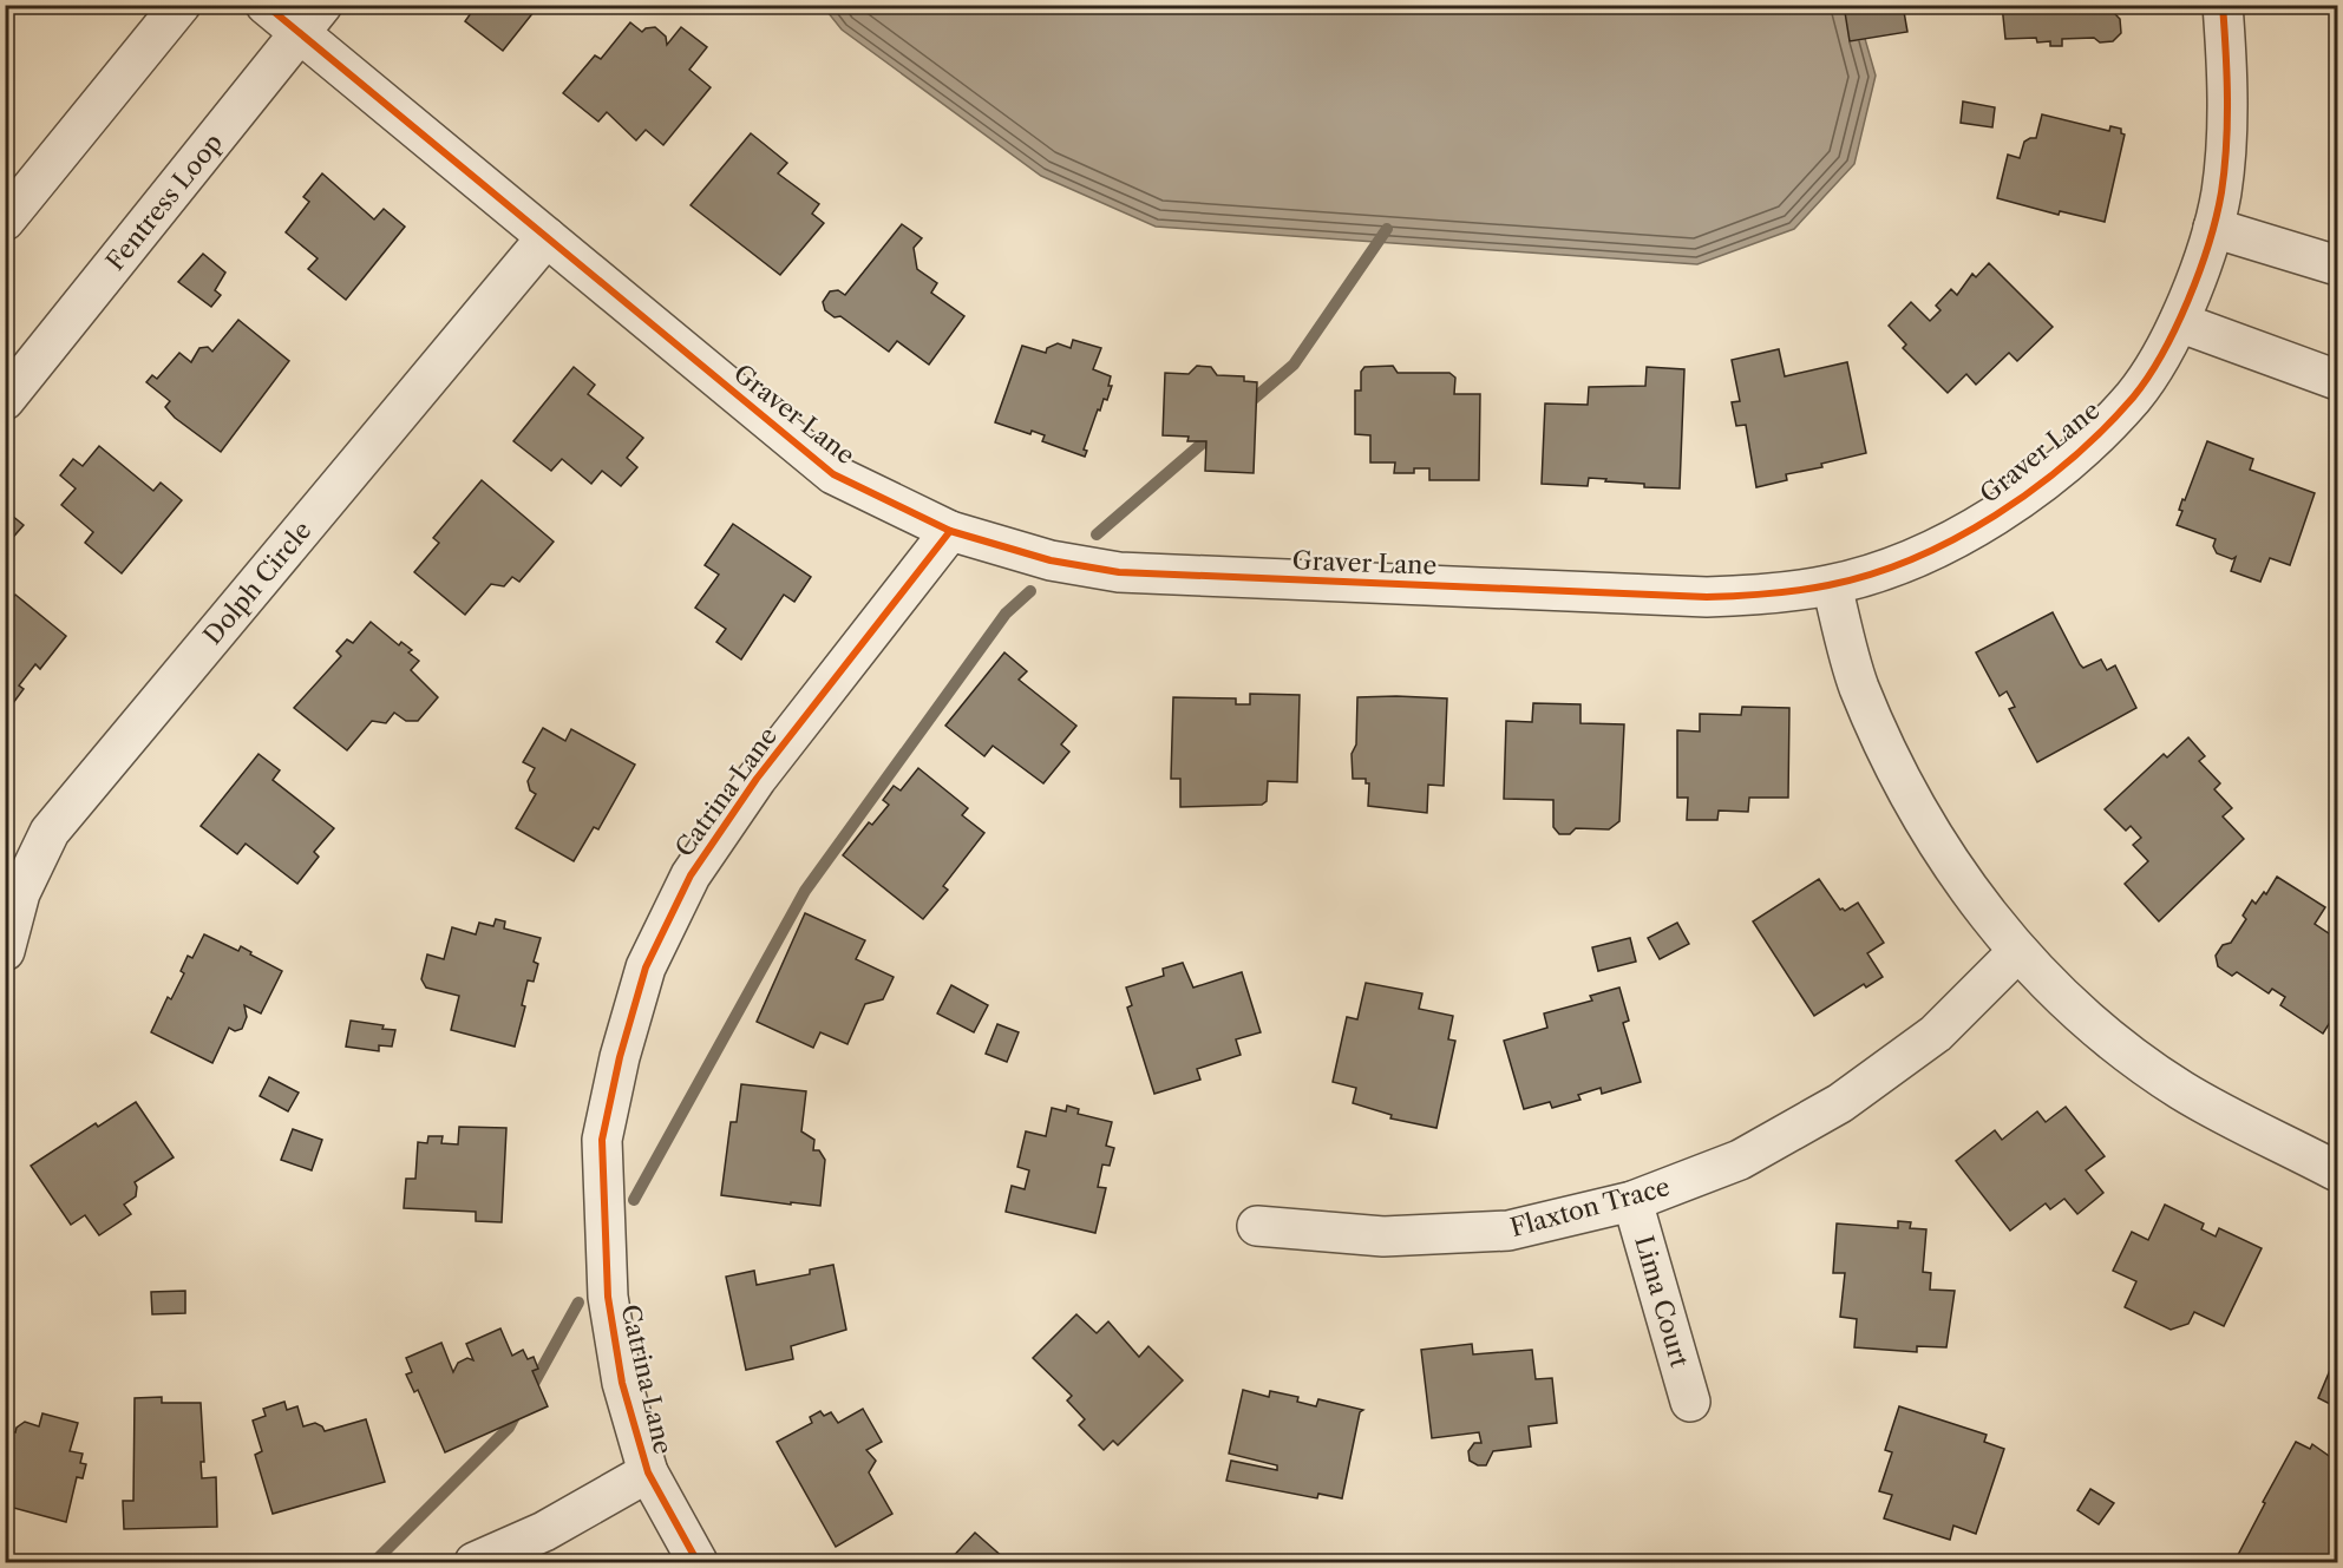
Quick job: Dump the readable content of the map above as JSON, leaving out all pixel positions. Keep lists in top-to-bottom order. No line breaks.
{"streets":{"street":["Fentress Loop","Graver Lane","Dolph Circle","Catrina Lane","Flaxton Trace","Lima Court"]},"crossings":[["Fentress Loop","Graver Lane"],["Graver Lane","Dolph Circle"],["Graver Lane","Catrina Lane"],["Flaxton Trace","Lima Court"]]}
